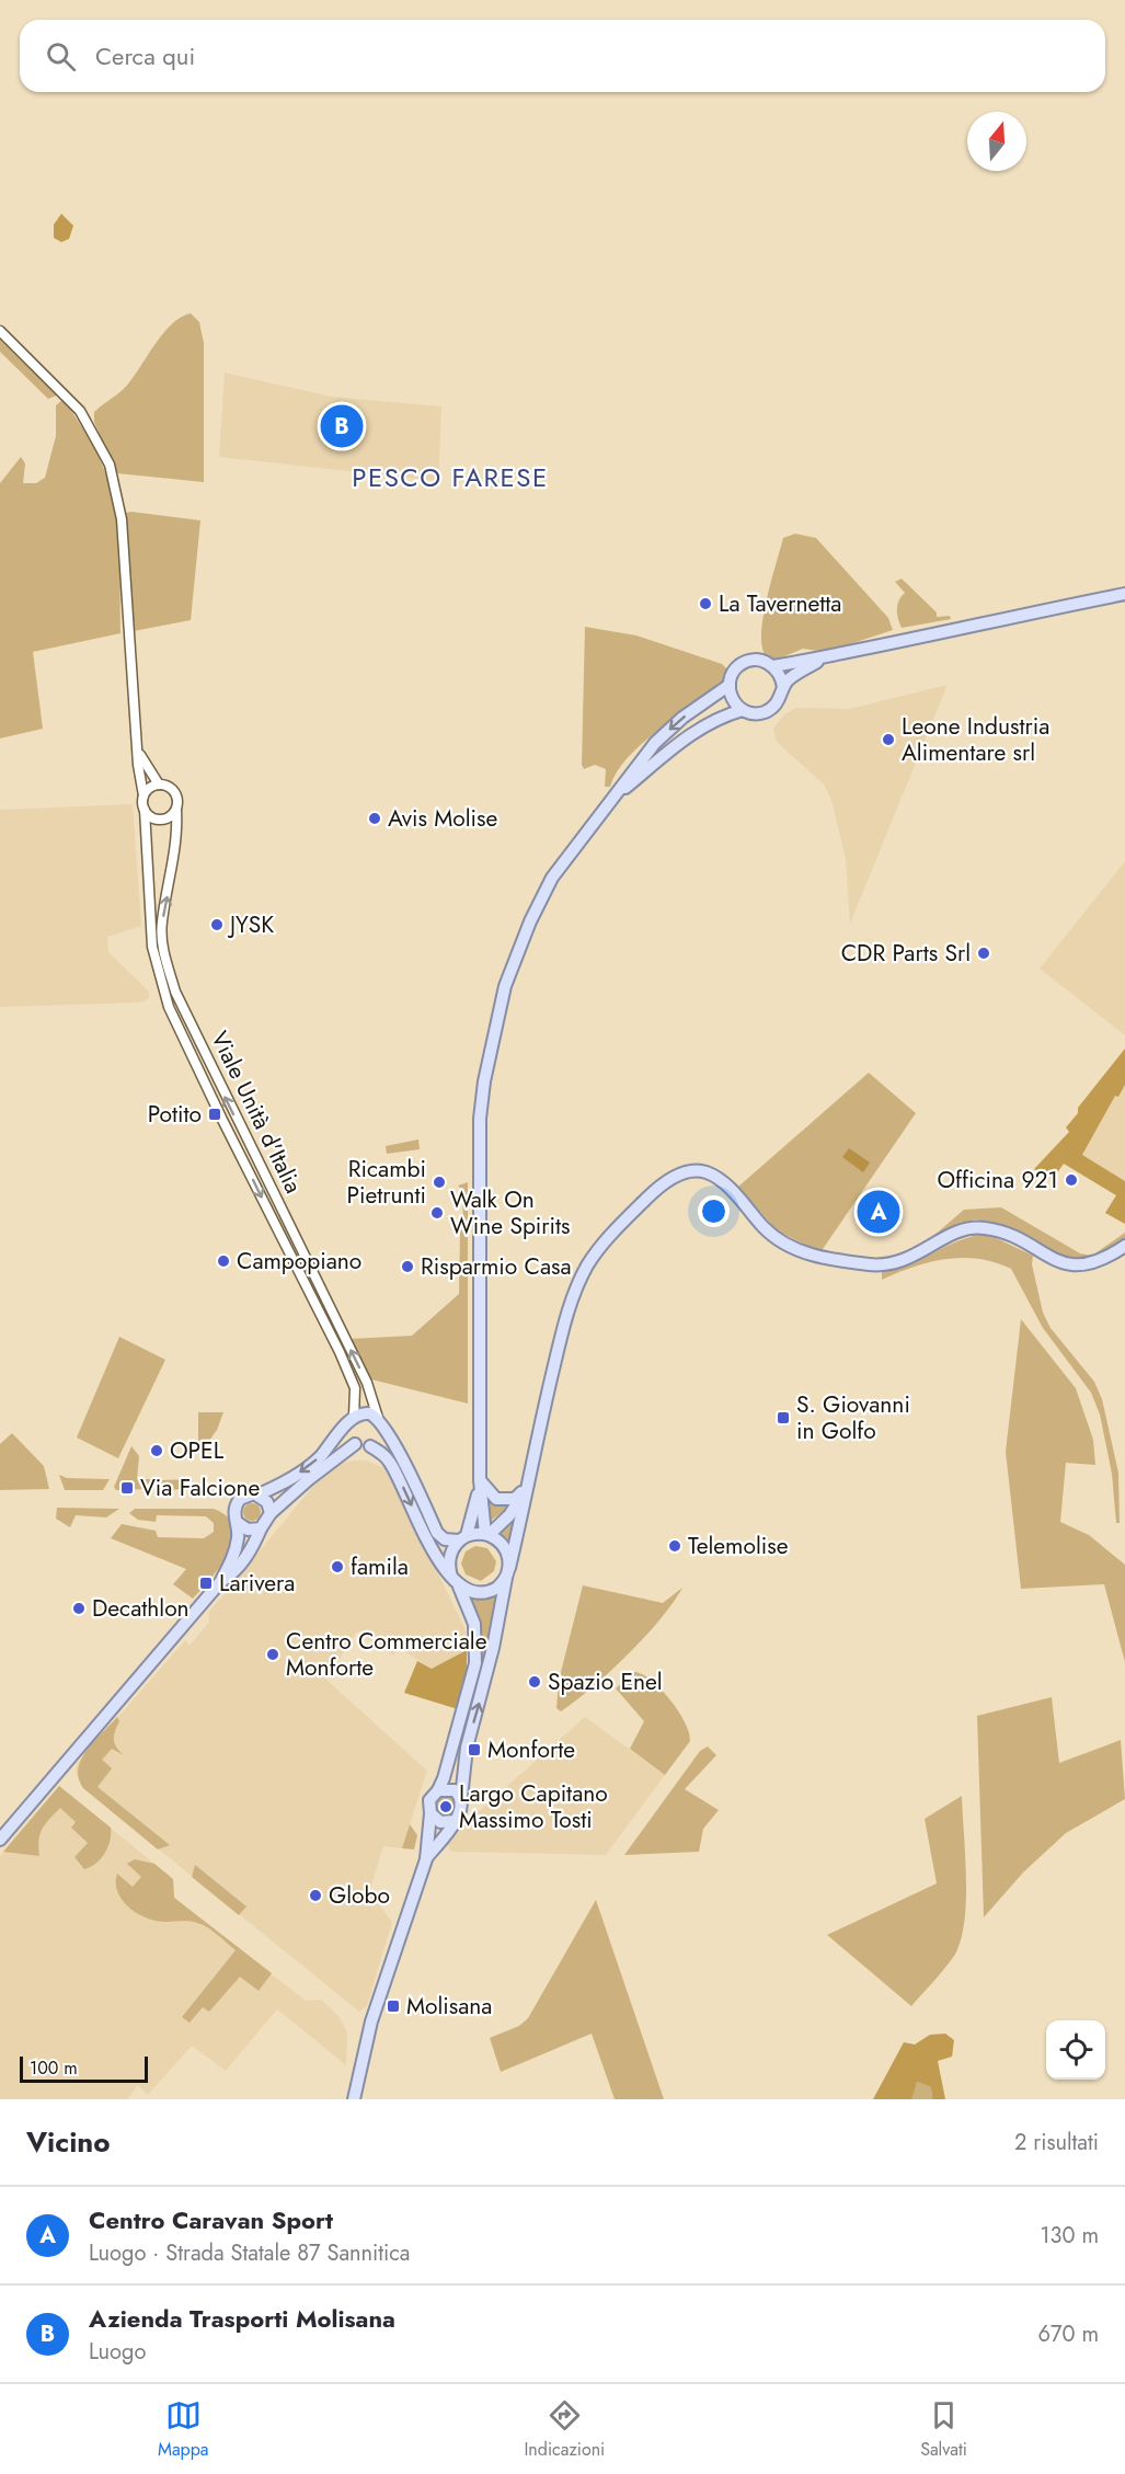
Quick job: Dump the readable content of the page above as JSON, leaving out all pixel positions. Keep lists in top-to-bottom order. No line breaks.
{"streets":{"street":["Viale Unità d'Italia"]},"districts":["PESCO FARESE"],"places":{"other":["La Tavernetta","Leone Industria Alimentare srl","Avis Molise","JYSK","CDR Parts Srl","Officina 921","Ricambi Pietrunti","Walk On Wine Spirits","Campopiano","Risparmio Casa","OPEL","Telemolise","famila","Decathlon","Centro Commerciale Monforte","Spazio Enel","Largo Capitano Massimo Tosti","Globo"],"transit":["Potito","S. Giovanni in Golfo","Via Falcione","Larivera","Monforte","Molisana"]},"scale_bar":"100 m","north":"top","page":{"search":"Cerca qui","pins":["B","A"],"scale":"100 m","heading":["Vicino","2 risultati"],"list":[{"mark":"A","name":"Centro Caravan Sport","note":"Luogo · Strada Statale 87 Sannitica","value":"130 m"},{"mark":"B","name":"Azienda Trasporti Molisana","note":"Luogo","value":"670 m"}],"nav":["Mappa","Indicazioni","Salvati"]}}
